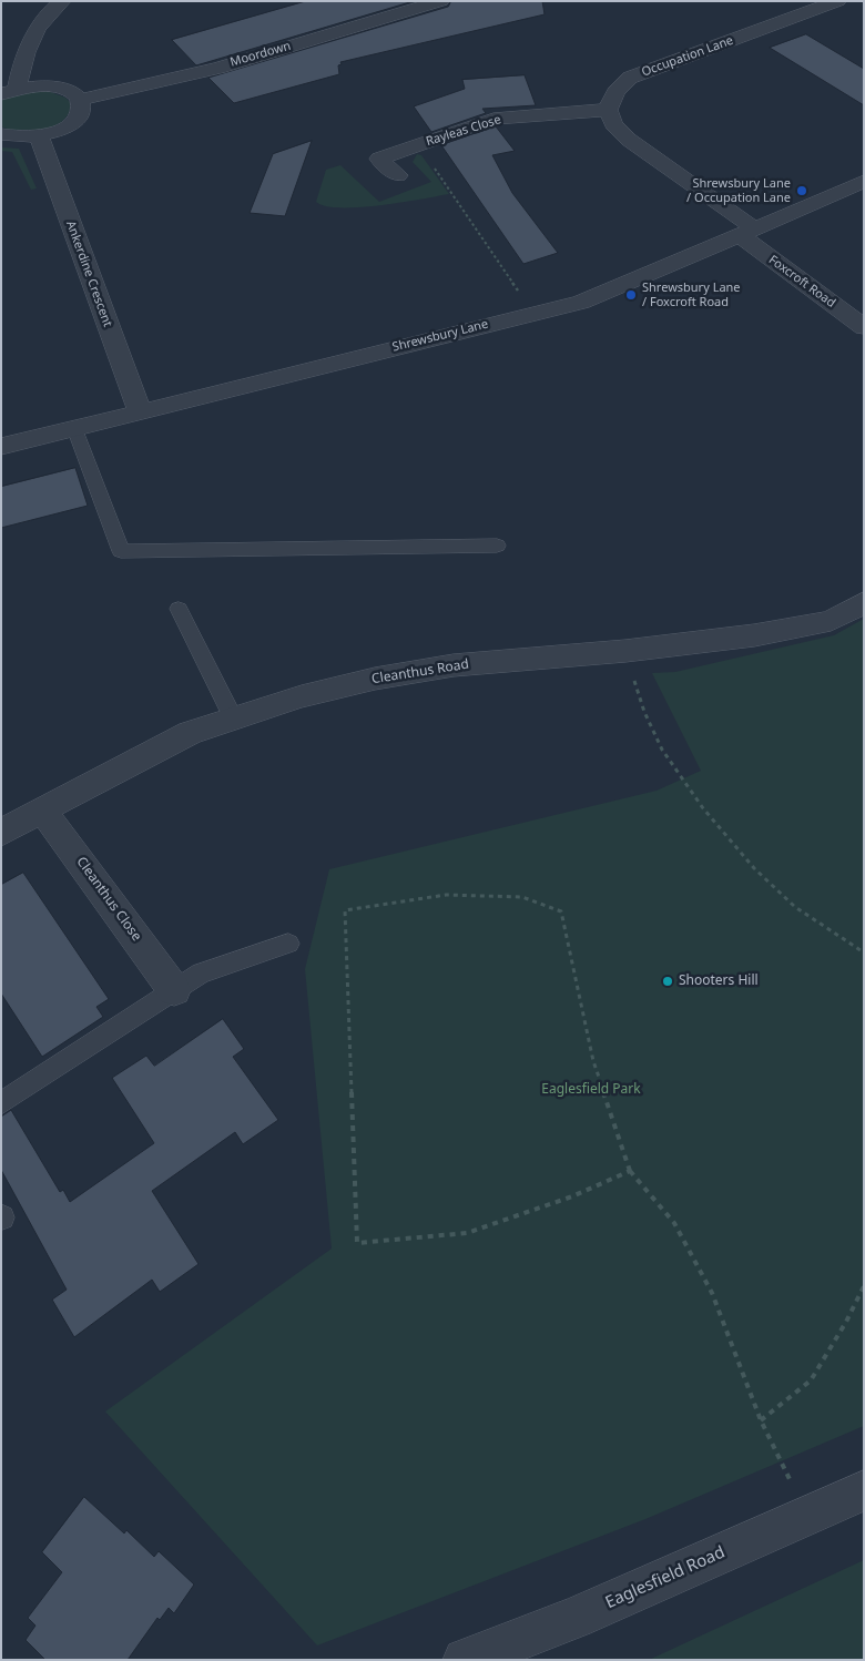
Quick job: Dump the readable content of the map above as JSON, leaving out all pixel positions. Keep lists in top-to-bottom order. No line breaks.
{"streets":{"street":["Moordown","Occupation Lane","Rayleas Close","Ankerdine Crescent","Foxcroft Road","Shrewsbury Lane","Cleanthus Road","Cleanthus Close","Eaglesfield Road"]},"crossings":[["Occupation Lane","Rayleas Close"],["Ankerdine Crescent","Shrewsbury Lane"],["Foxcroft Road","Shrewsbury Lane"],["Cleanthus Road","Cleanthus Close"]],"parks":["Eaglesfield Park"],"places":["Shrewsbury Lane / Occupation Lane","Shrewsbury Lane / Foxcroft Road","Shooters Hill"]}
